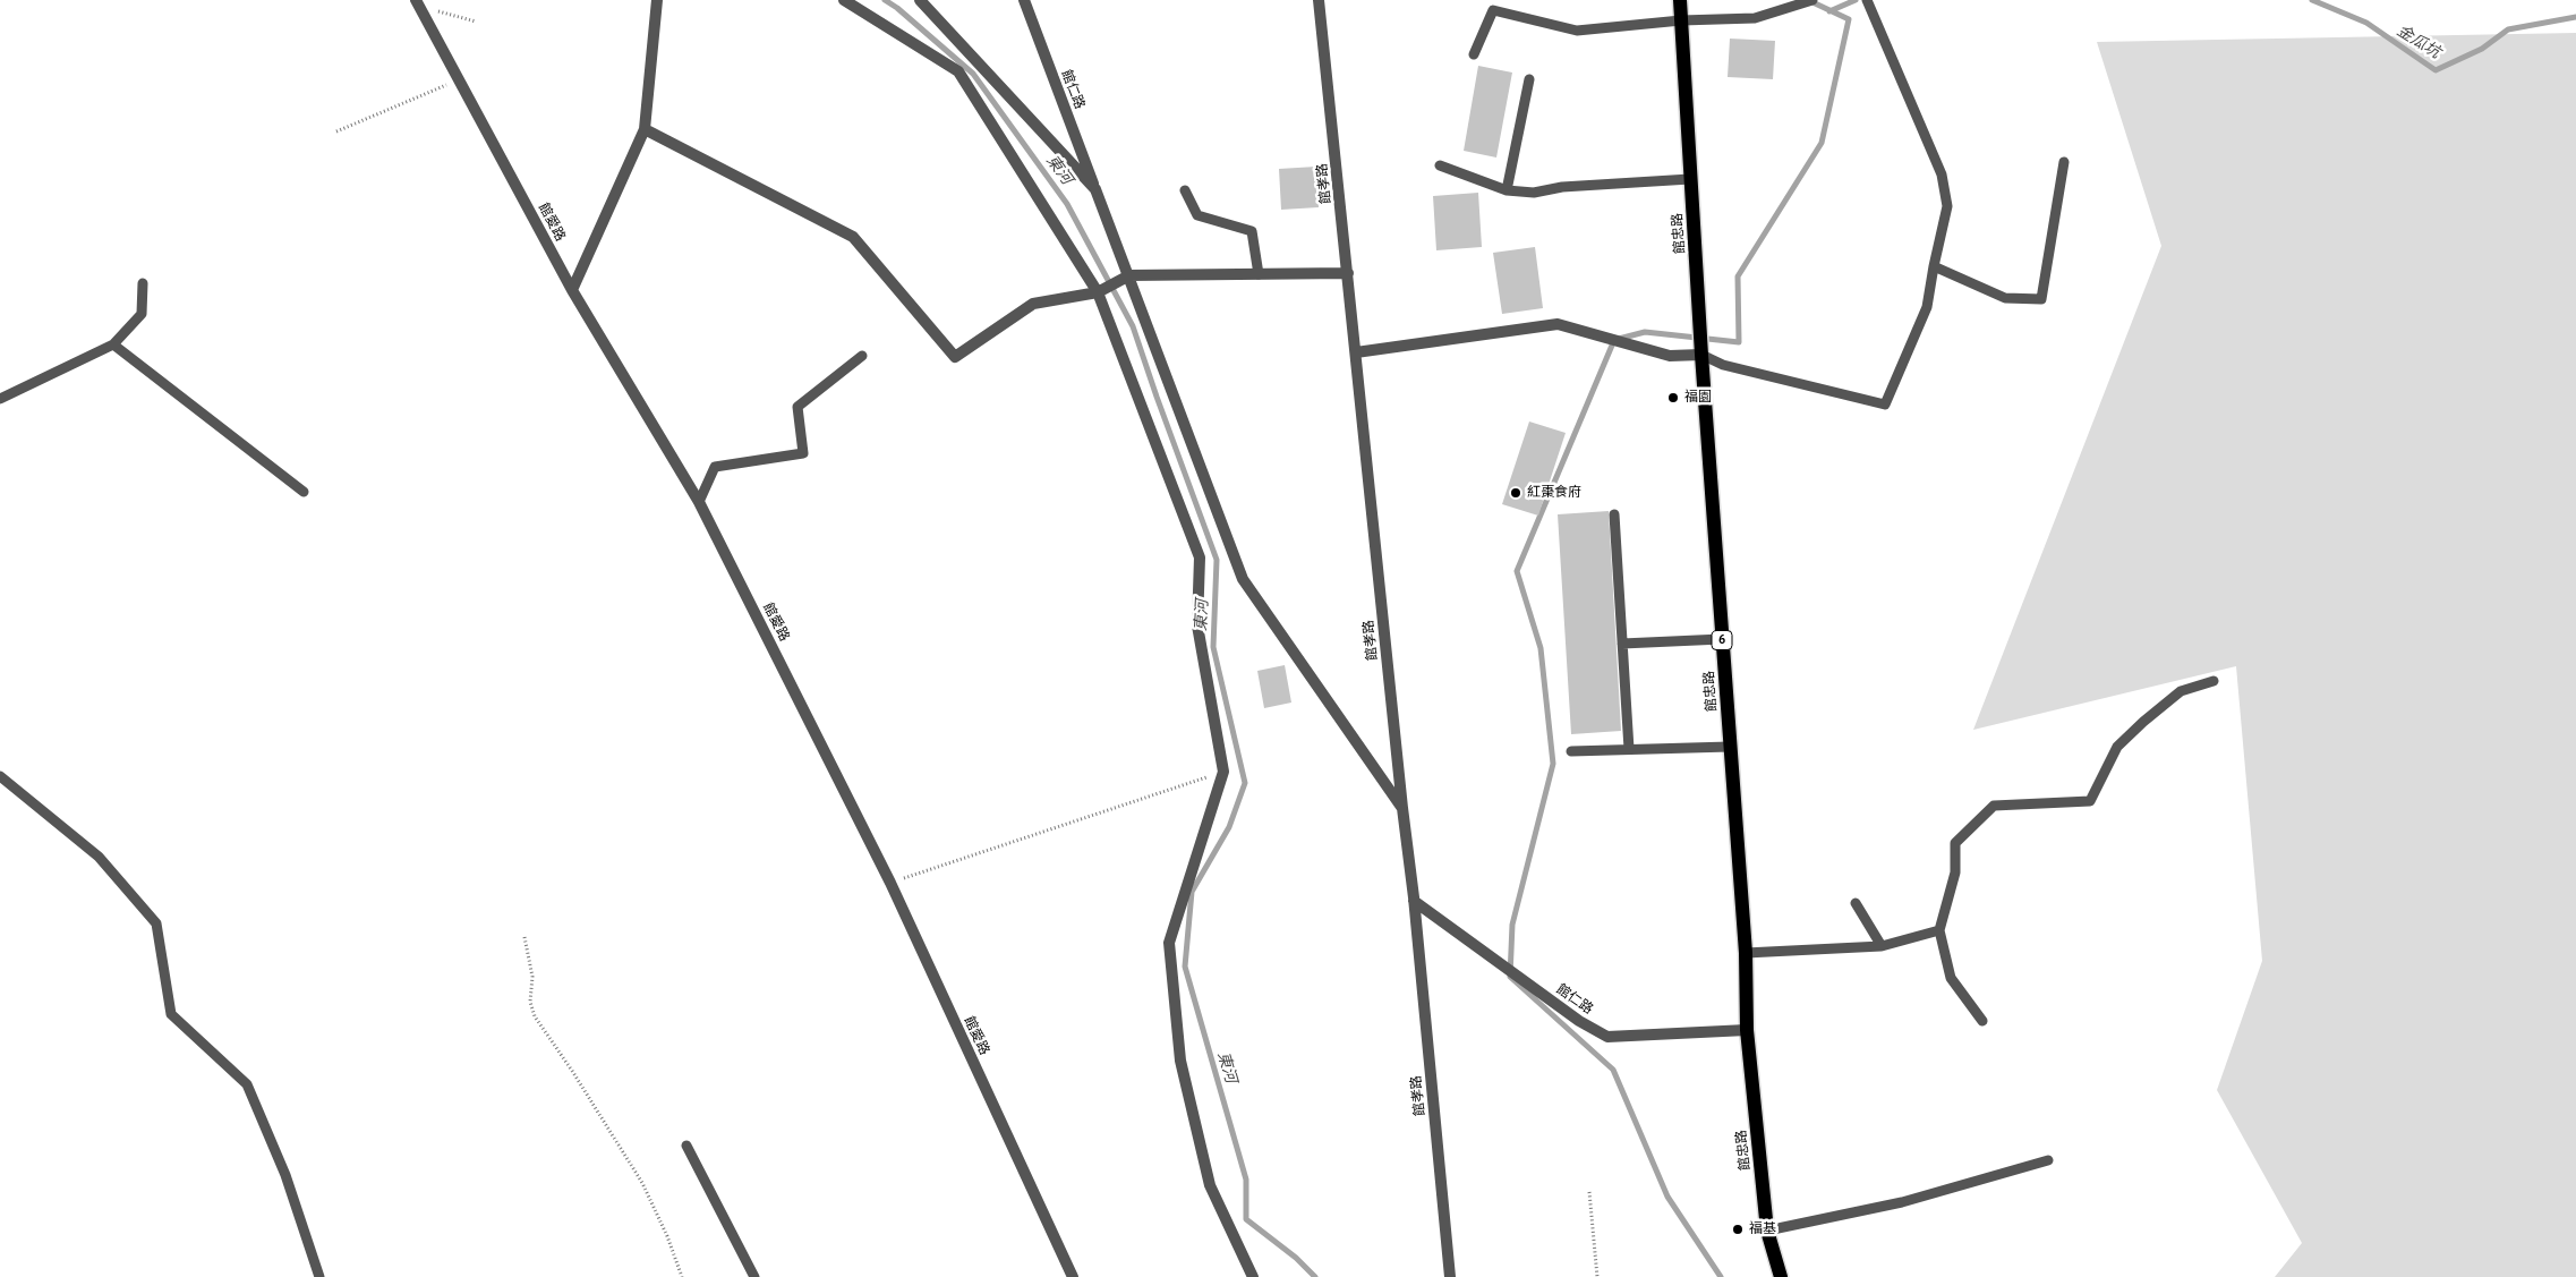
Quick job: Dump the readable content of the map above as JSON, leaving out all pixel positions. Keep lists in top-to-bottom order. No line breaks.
{"streets":{"main road":["館忠路","6"],"street":["館仁路","館孝路","館愛路"]},"crossings":[["館仁路","館孝路"],["館仁路","館忠路"]],"water":["金瓜坑","東河"],"places":["福園","紅棗食府","福基"]}
